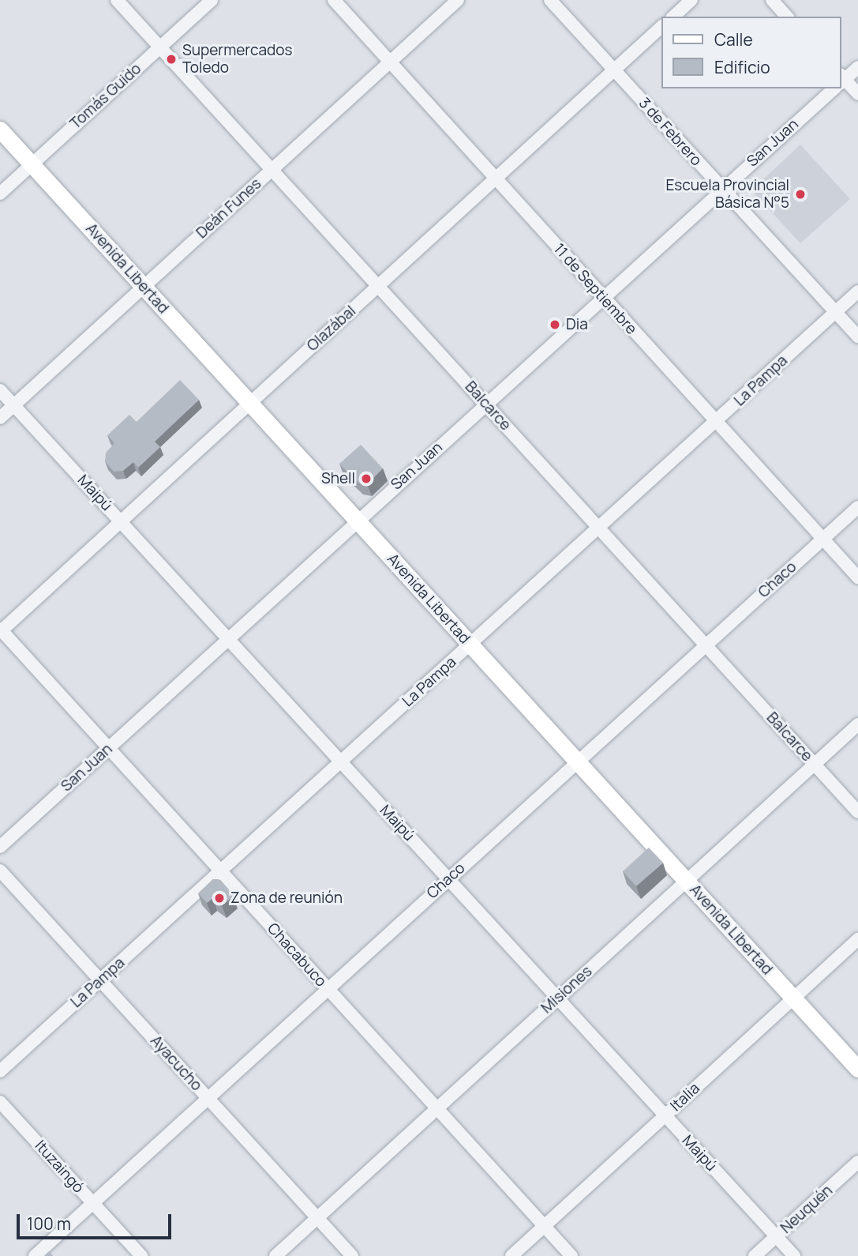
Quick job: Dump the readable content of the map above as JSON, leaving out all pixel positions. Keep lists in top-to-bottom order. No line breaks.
{"streets":{"main road":["Avenida Libertad"],"street":["Tomás Guido","3 de Febrero","San Juan","Deán Funes","11 de Septiembre","Olazábal","La Pampa","Balcarce","Maipú","Chaco","Chacabuco","Misiones","Ayacucho","Italia","Ituzaingó","Neuquén"]},"crossings":[["Tomás Guido","Avenida Libertad"],["Tomás Guido","Balcarce"],["3 de Febrero","San Juan"],["3 de Febrero","Olazábal"],["3 de Febrero","La Pampa"],["San Juan","Avenida Libertad"],["San Juan","11 de Septiembre"],["San Juan","Balcarce"],["San Juan","Maipú"],["San Juan","Chacabuco"],["Deán Funes","Avenida Libertad"],["Deán Funes","11 de Septiembre"],["Deán Funes","Balcarce"],["Deán Funes","Maipú"],["Avenida Libertad","Olazábal"],["Avenida Libertad","La Pampa"],["Avenida Libertad","Chaco"],["Avenida Libertad","Misiones"],["Avenida Libertad","Italia"],["11 de Septiembre","Olazábal"],["11 de Septiembre","La Pampa"],["11 de Septiembre","Chaco"],["Olazábal","Balcarce"],["Olazábal","Maipú"],["Olazábal","Chacabuco"],["La Pampa","Balcarce"],["La Pampa","Maipú"],["La Pampa","Chacabuco"],["La Pampa","Ayacucho"],["Balcarce","Chaco"],["Balcarce","Misiones"],["Maipú","Chaco"],["Maipú","Misiones"],["Maipú","Italia"],["Maipú","Neuquén"],["Chaco","Chacabuco"],["Chaco","Ayacucho"],["Chaco","Ituzaingó"],["Chacabuco","Misiones"],["Chacabuco","Italia"],["Misiones","Ayacucho"]],"places":["Supermercados Toledo","Escuela Provincial Básica N°5","Dia","Shell","Zona de reunión"],"legend":["Calle","Edificio"],"scale_bar":"100 m"}
